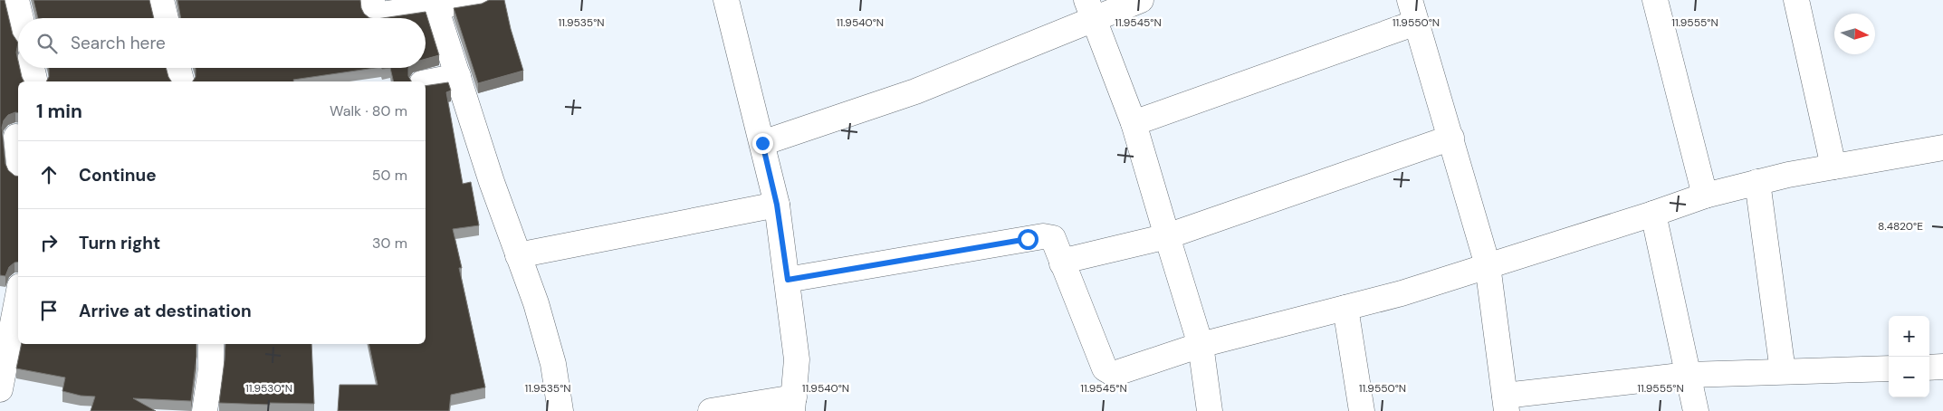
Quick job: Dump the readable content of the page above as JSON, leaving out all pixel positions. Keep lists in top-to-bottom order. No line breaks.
{"north":"right","page":{"search":"Search here","heading":["1 min","Walk · 80 m"],"list":[["Continue","50 m"],["Turn right","30 m"],"Arrive at destination"],"map_buttons":["+","−"]},"coordinates":["11.9535°N","11.9540°N","11.9545°N","11.9550°N","11.9555°N","8.4820°E","11.9530°N"]}
